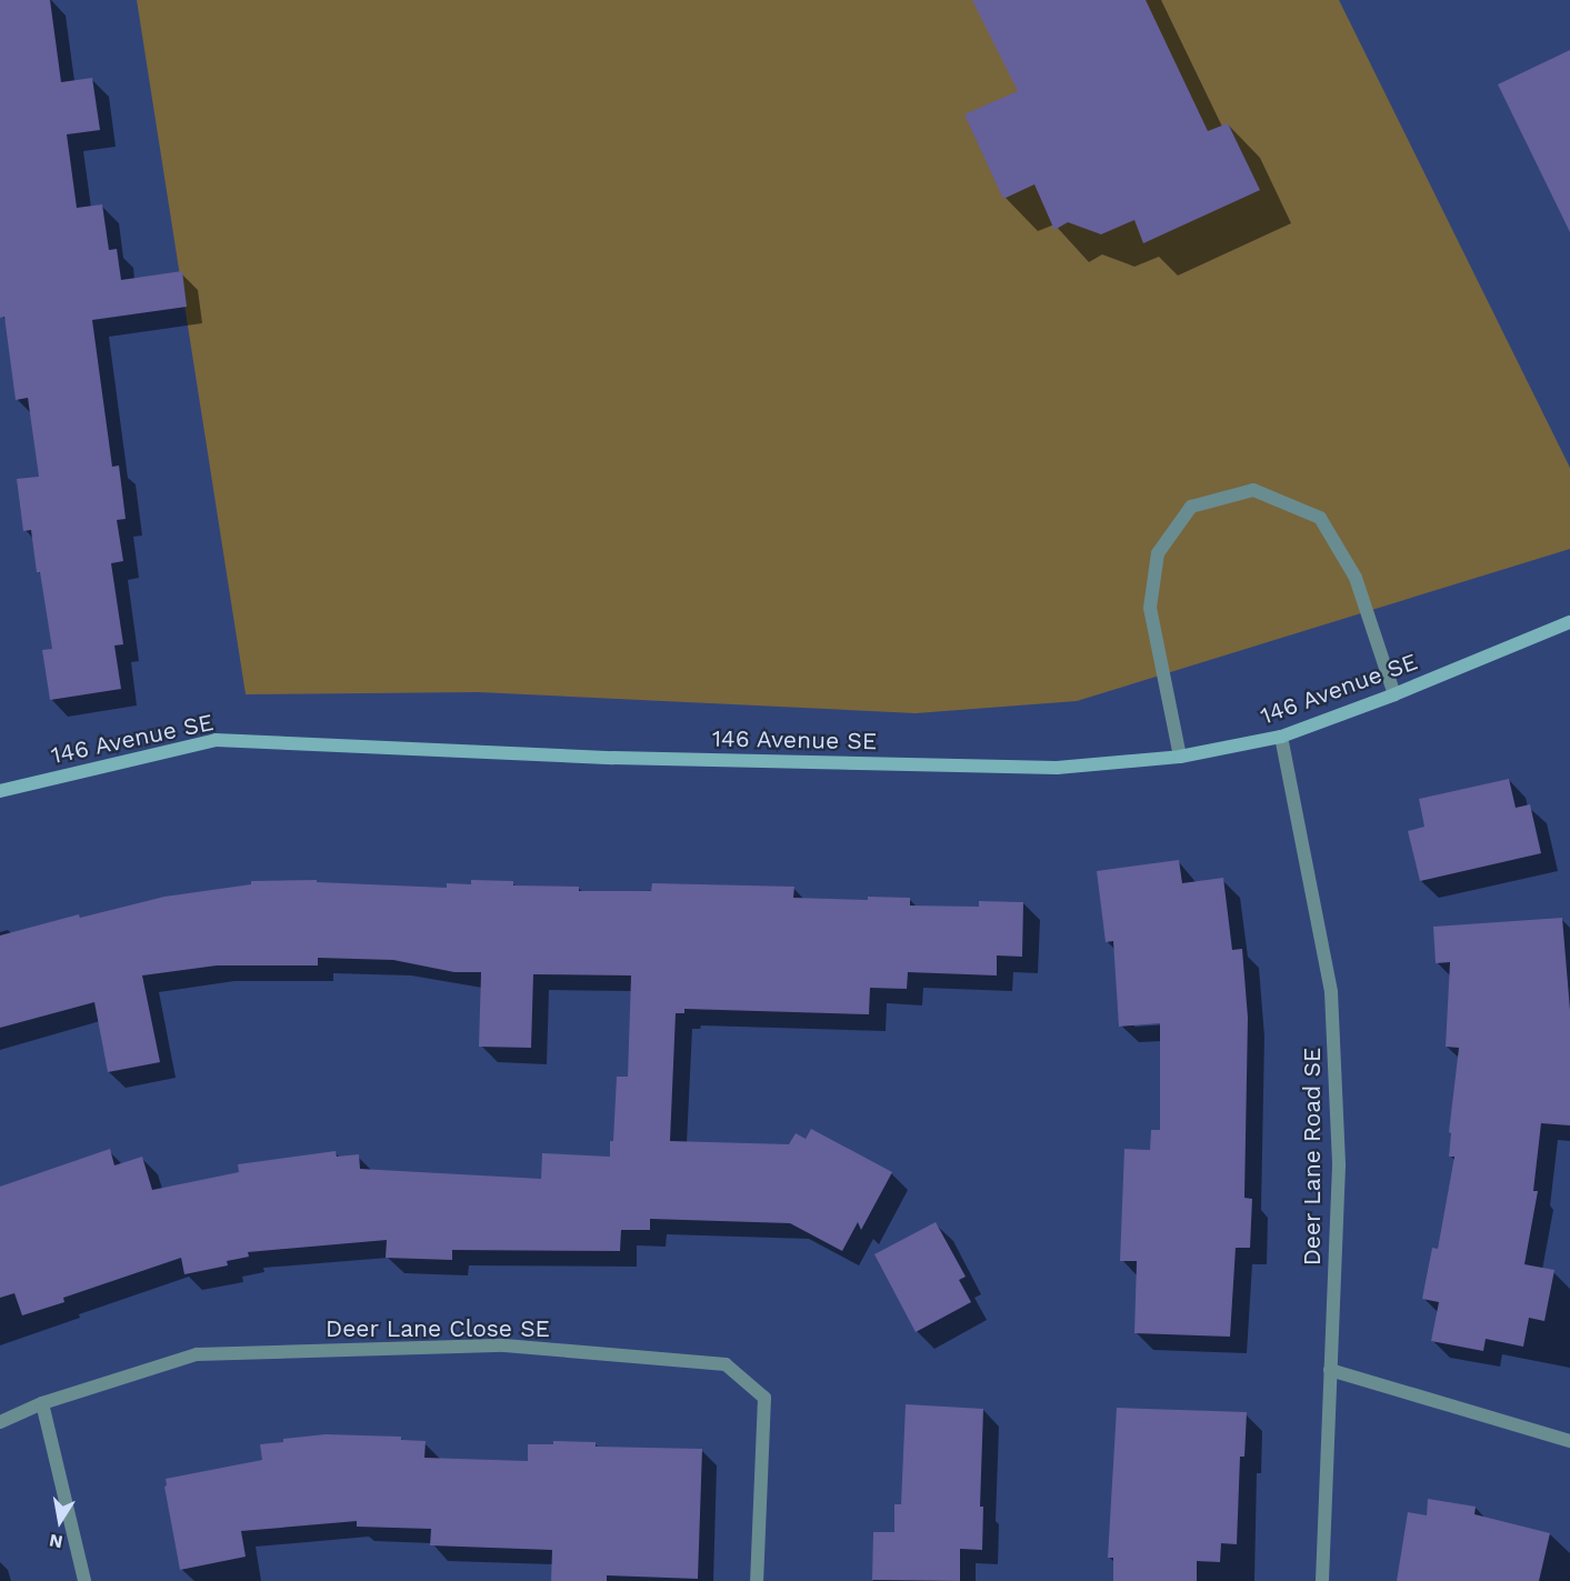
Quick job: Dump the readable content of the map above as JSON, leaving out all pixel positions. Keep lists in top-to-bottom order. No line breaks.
{"streets":{"street":["146 Avenue SE","Deer Lane Road SE","Deer Lane Close SE"]},"crossings":[["146 Avenue SE","Deer Lane Road SE"]],"north":"bottom"}
